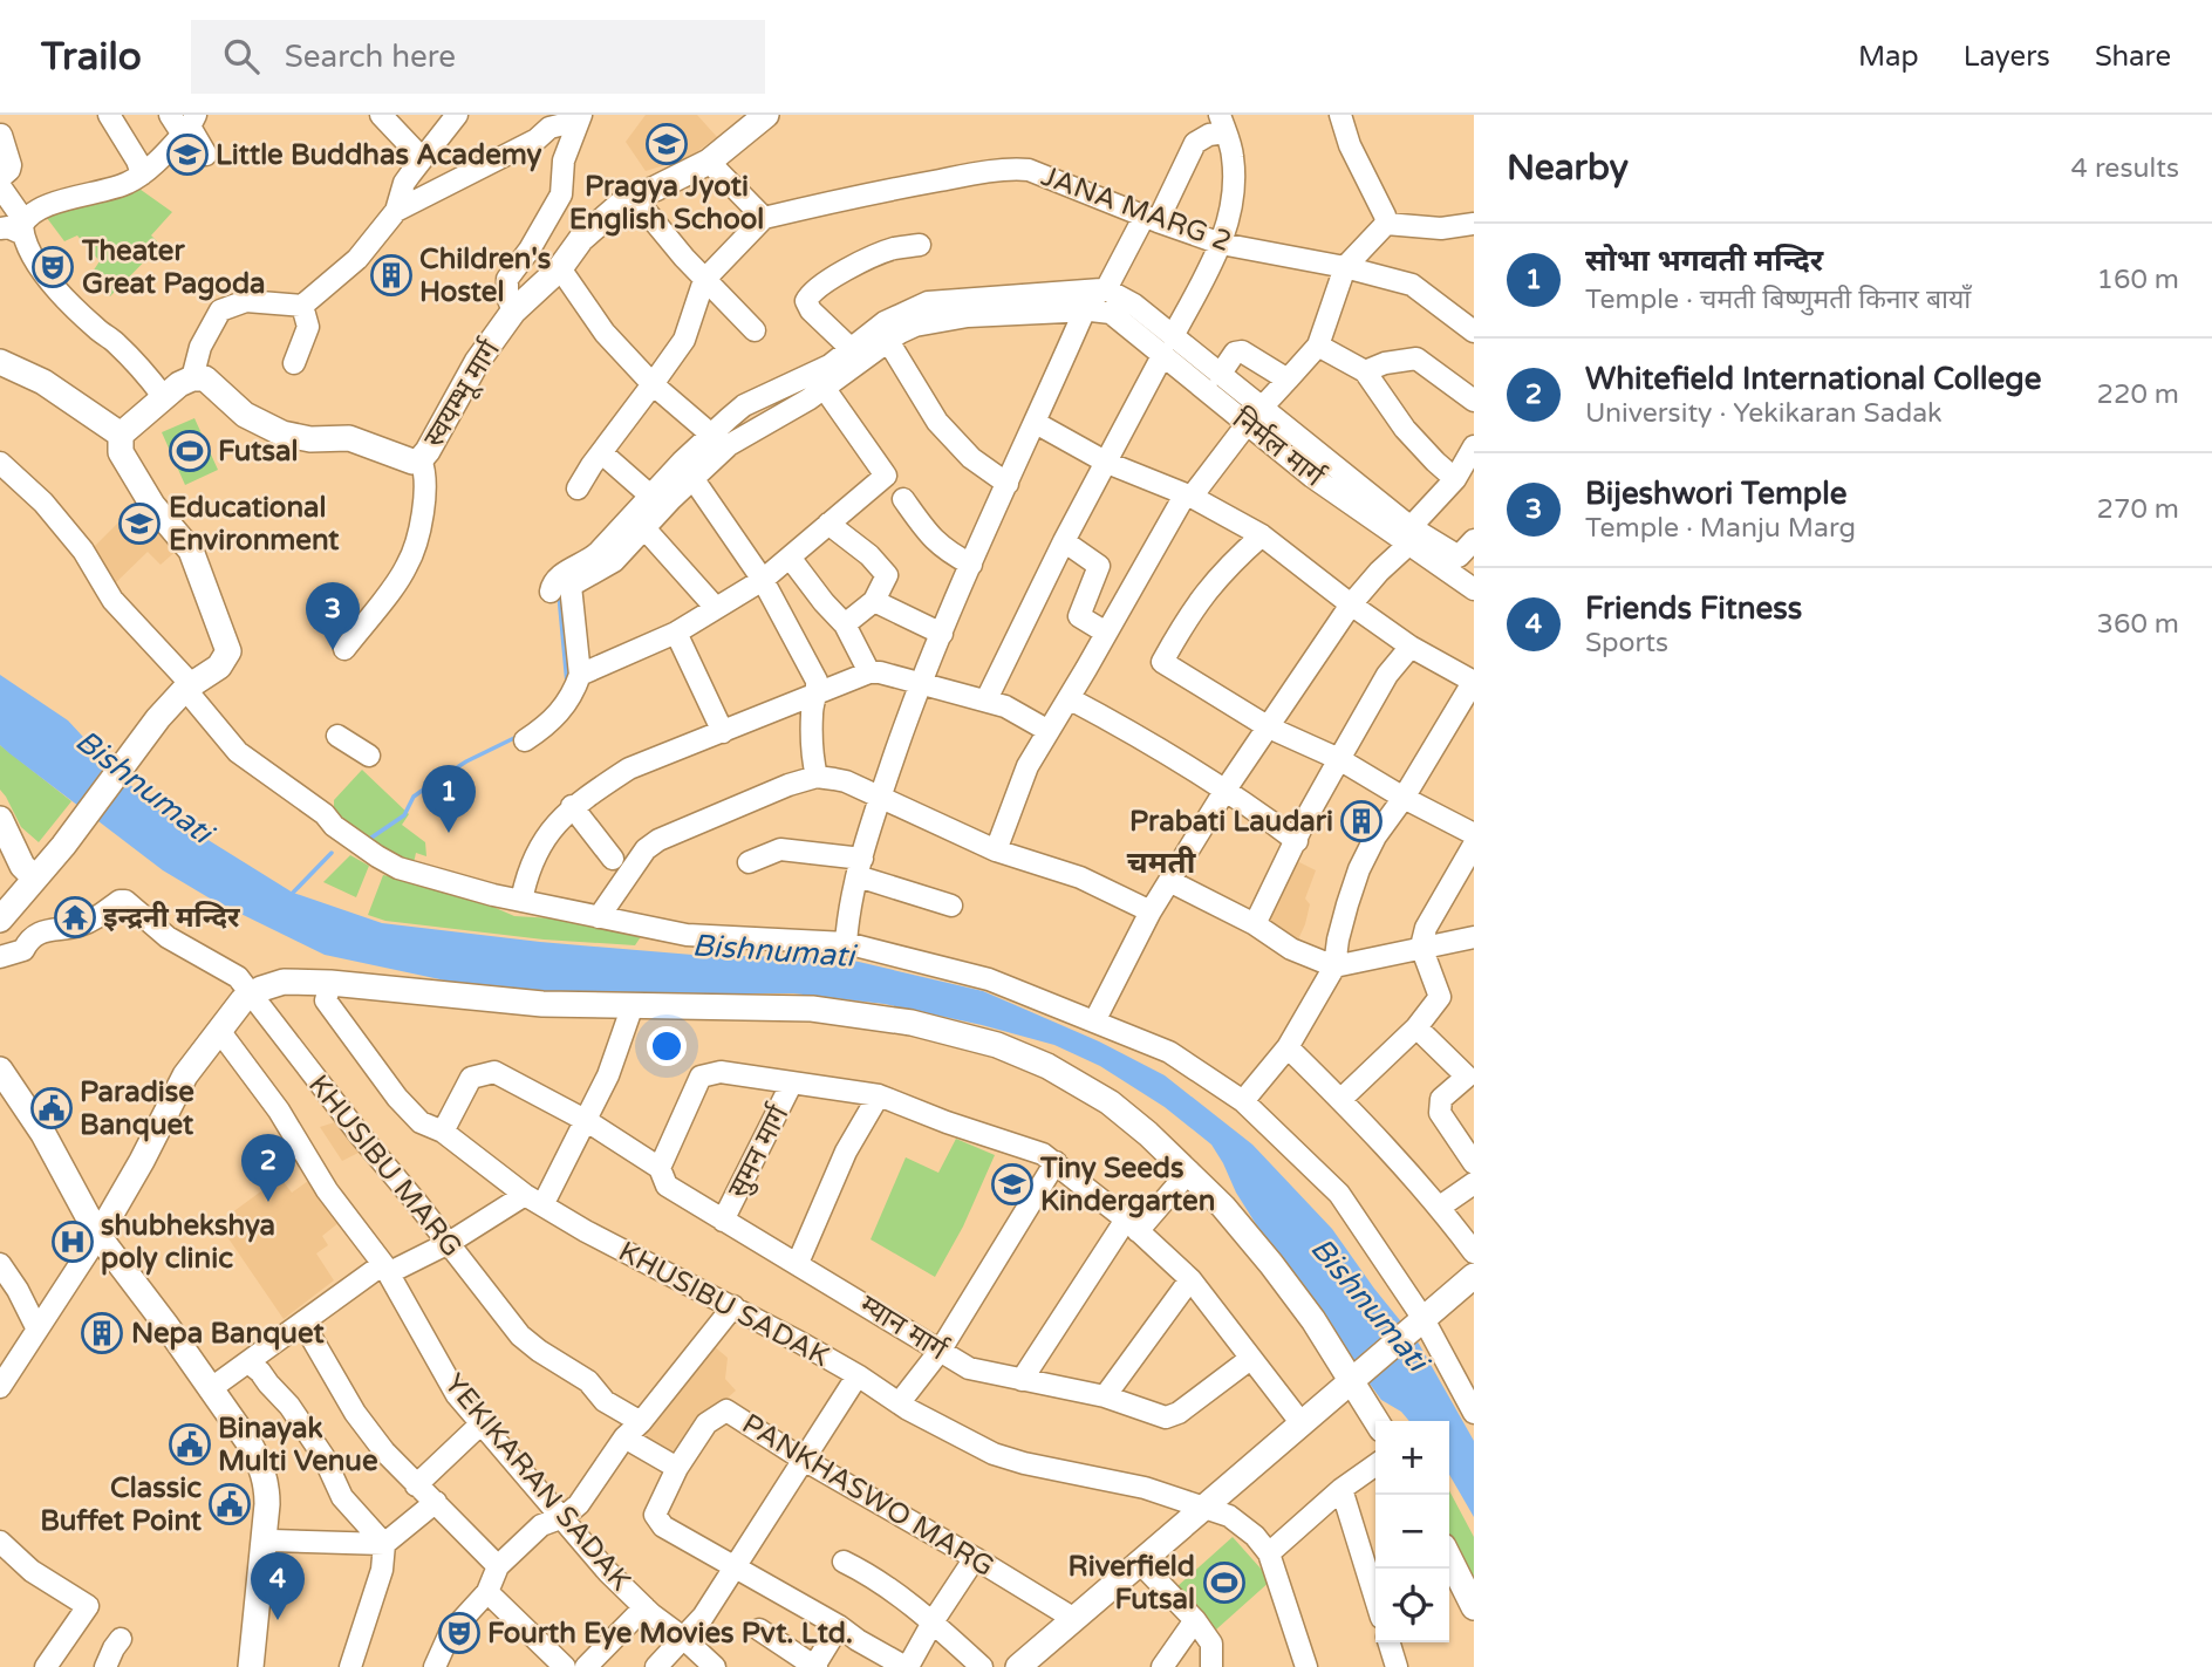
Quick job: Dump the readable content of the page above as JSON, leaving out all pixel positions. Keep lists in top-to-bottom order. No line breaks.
{"streets":{"main road":["स्वयम्भू मार्ग"],"street":["JANA MARG 2","निर्मल मार्ग","सुमन मार्ग","KHUSIBU MARG","KHUSIBU SADAK","म्यान मार्ग","YEKIKARAN SADAK","PANKHASWO MARG"]},"crossings":[["सुमन मार्ग","म्यान मार्ग"],["KHUSIBU SADAK","म्यान मार्ग"]],"districts":["चमती"],"water":["Bishnumati"],"places":{"school or university":["Pragya Jyoti English School","Little Buddhas Academy","Educational Environment","Tiny Seeds Kindergarten"],"theatre":["Theater Great Pagoda","Fourth Eye Movies Pvt. Ltd."],"building":["Children's Hostel","Prabati Laudari","Nepa Banquet"],"sports":["Futsal","Riverfield Futsal"],"temple":["इन्द्रनी मन्दिर"],"public building":["Paradise Banquet","Binayak Multi Venue","Classic Buffet Point"],"hospital":["shubhekshya poly clinic"]},"page":{"header":"Trailo","search":"Search here","nav":["Map","Layers","Share"],"heading":["Nearby","4 results"],"list":[{"mark":"1","name":"सोभा भगवती मन्दिर","note":"Temple · चमती बिष्णुमती किनार बायाँ","value":"160 m"},{"mark":"2","name":"Whitefield International College","note":"University · Yekikaran Sadak","value":"220 m"},{"mark":"3","name":"Bijeshwori Temple","note":"Temple · Manju Marg","value":"270 m"},{"mark":"4","name":"Friends Fitness","note":"Sports","value":"360 m"}],"pins":["3","1","2","4"],"map_buttons":["+","−"]}}
